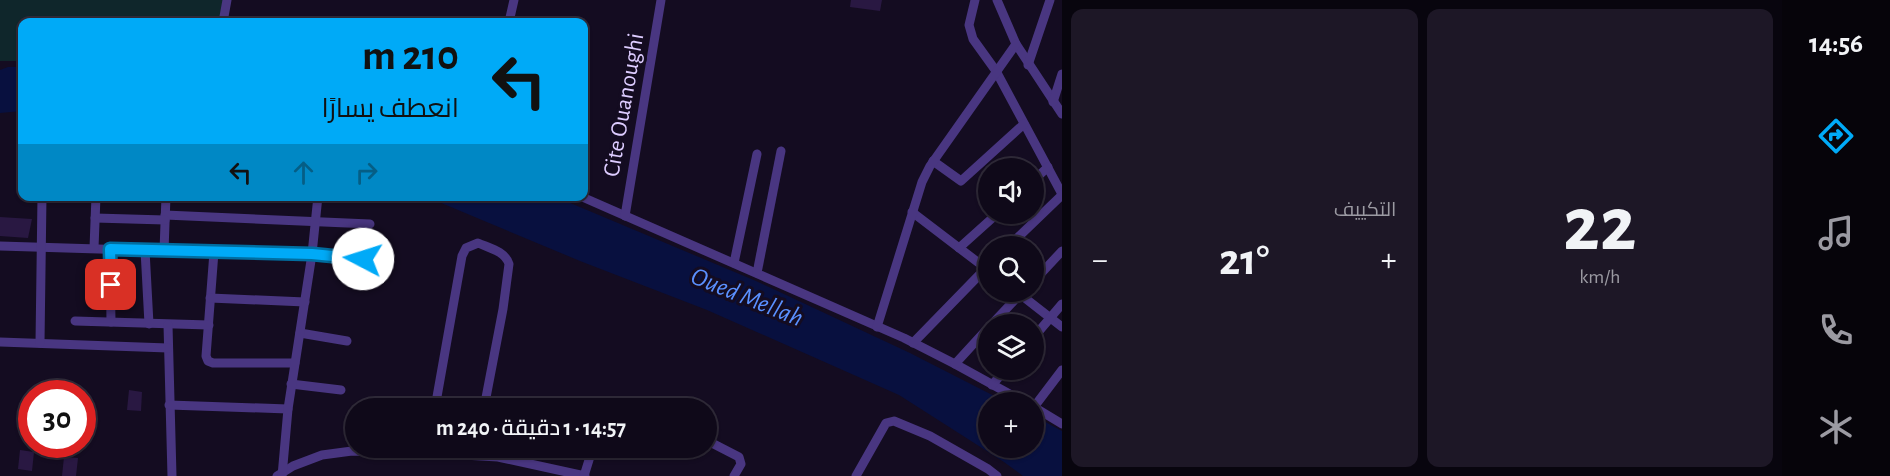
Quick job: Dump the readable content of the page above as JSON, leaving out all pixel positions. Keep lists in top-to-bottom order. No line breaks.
{"streets":{"street":["Cite Ouanoughi"]},"water":["Oued Mellah"],"page":{"tabs":"14:56","tile":[["22","km/h"],"التكييف"],"turn":["210 m","انعطف يسارًا"],"map_buttons":"+","heat":["−","21°","+"],"limit":"30","trip":"14:57 · 1 دقيقة · 240 m"}}
